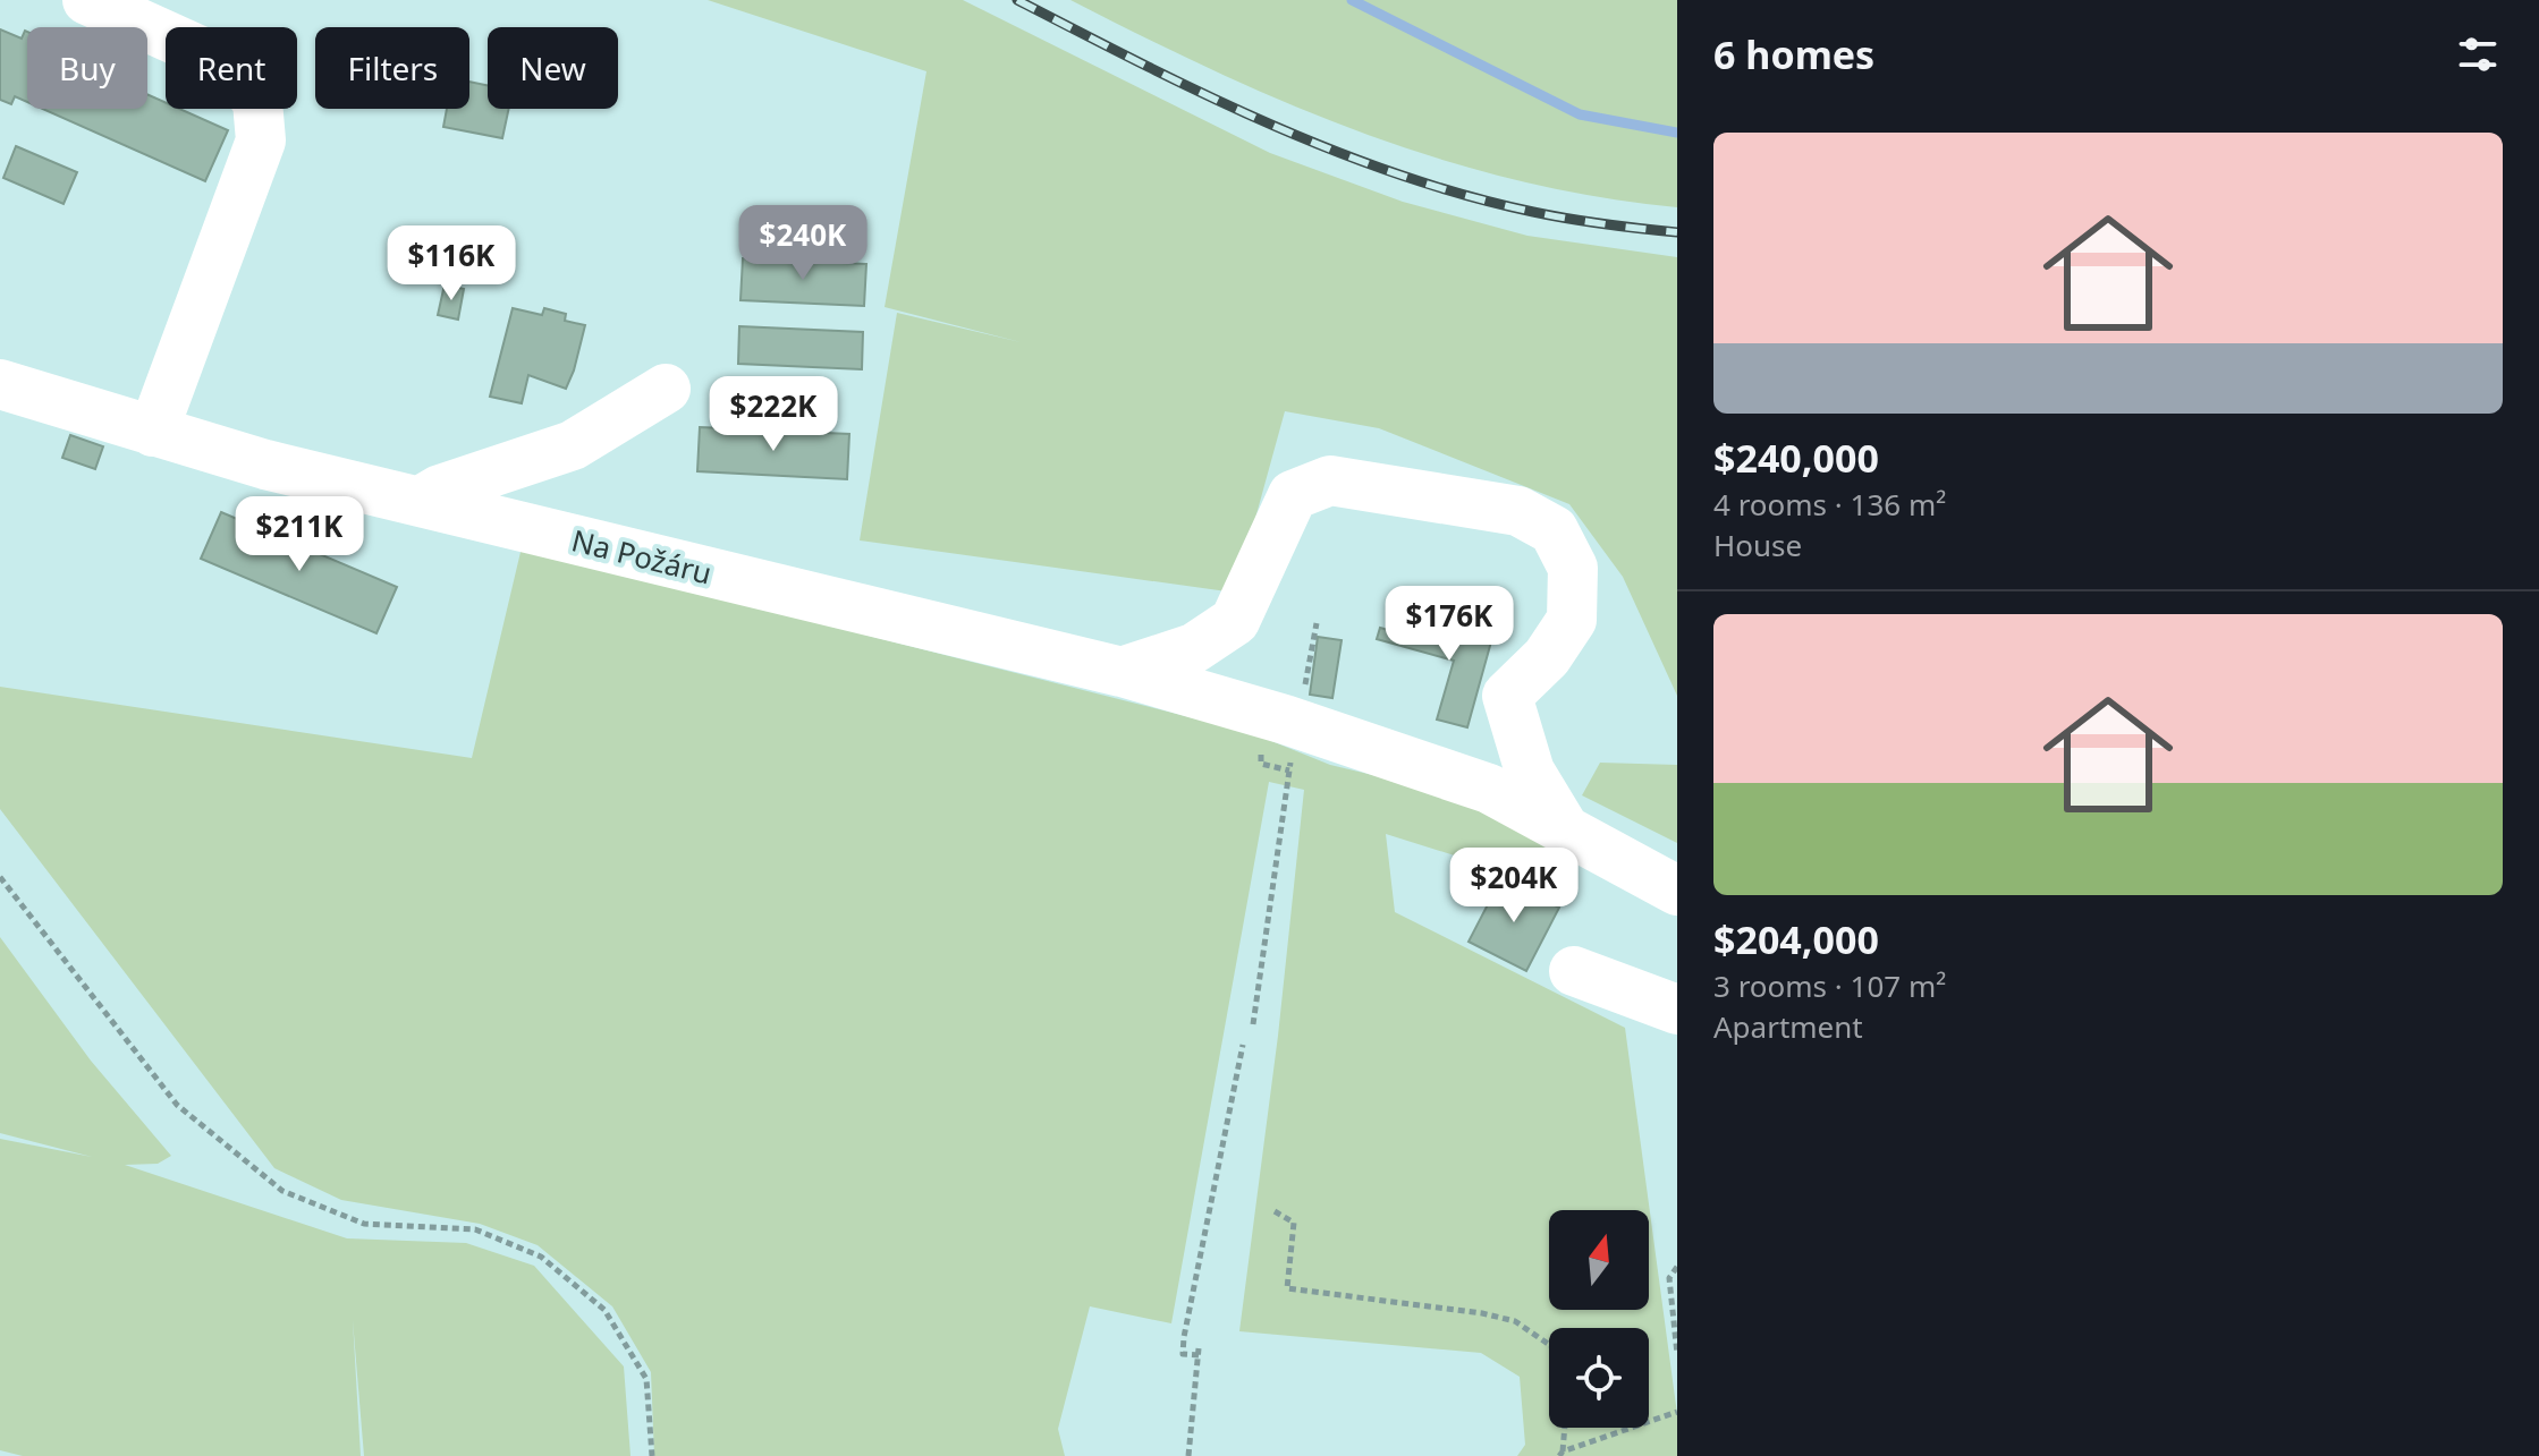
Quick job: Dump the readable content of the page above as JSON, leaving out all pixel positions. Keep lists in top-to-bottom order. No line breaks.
{"streets":{"street":["Na Požáru"]},"north":"top","page":{"heading":"6 homes","chip":["Buy","Rent","Filters","New"],"list":[{"name":"$240,000","note":"4 rooms · 136 m² · House"},{"name":"$204,000","note":"3 rooms · 107 m² · Apartment"}],"price":["$240K","$116K","$222K","$211K","$176K","$204K"]}}
